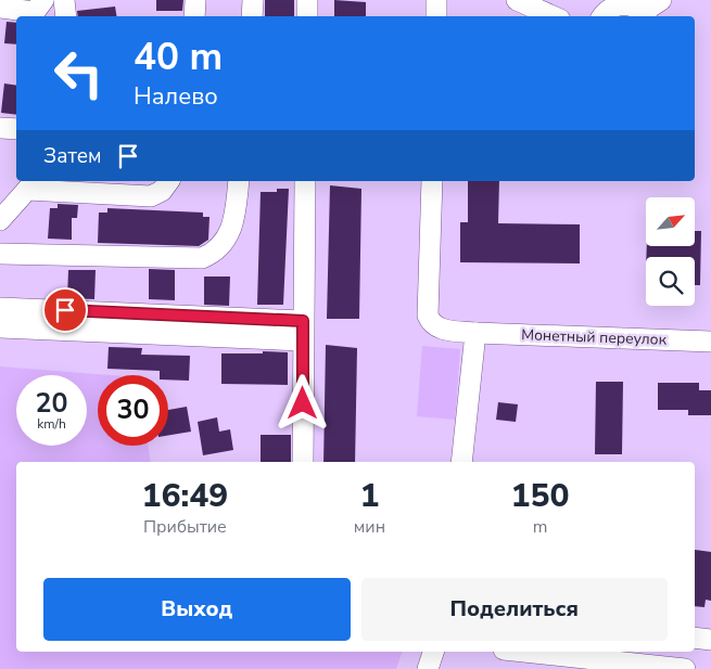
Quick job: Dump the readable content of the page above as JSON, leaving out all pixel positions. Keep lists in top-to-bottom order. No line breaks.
{"streets":{"street":["Монетный переулок"]},"north":"top right","page":{"turn":["40 m","Налево"],"then":"Затем","speed":"20 km/h","limit":"30","eta":["16:49","Прибытие","1","мин","150","m"],"buttons":["Выход","Поделиться"]}}
